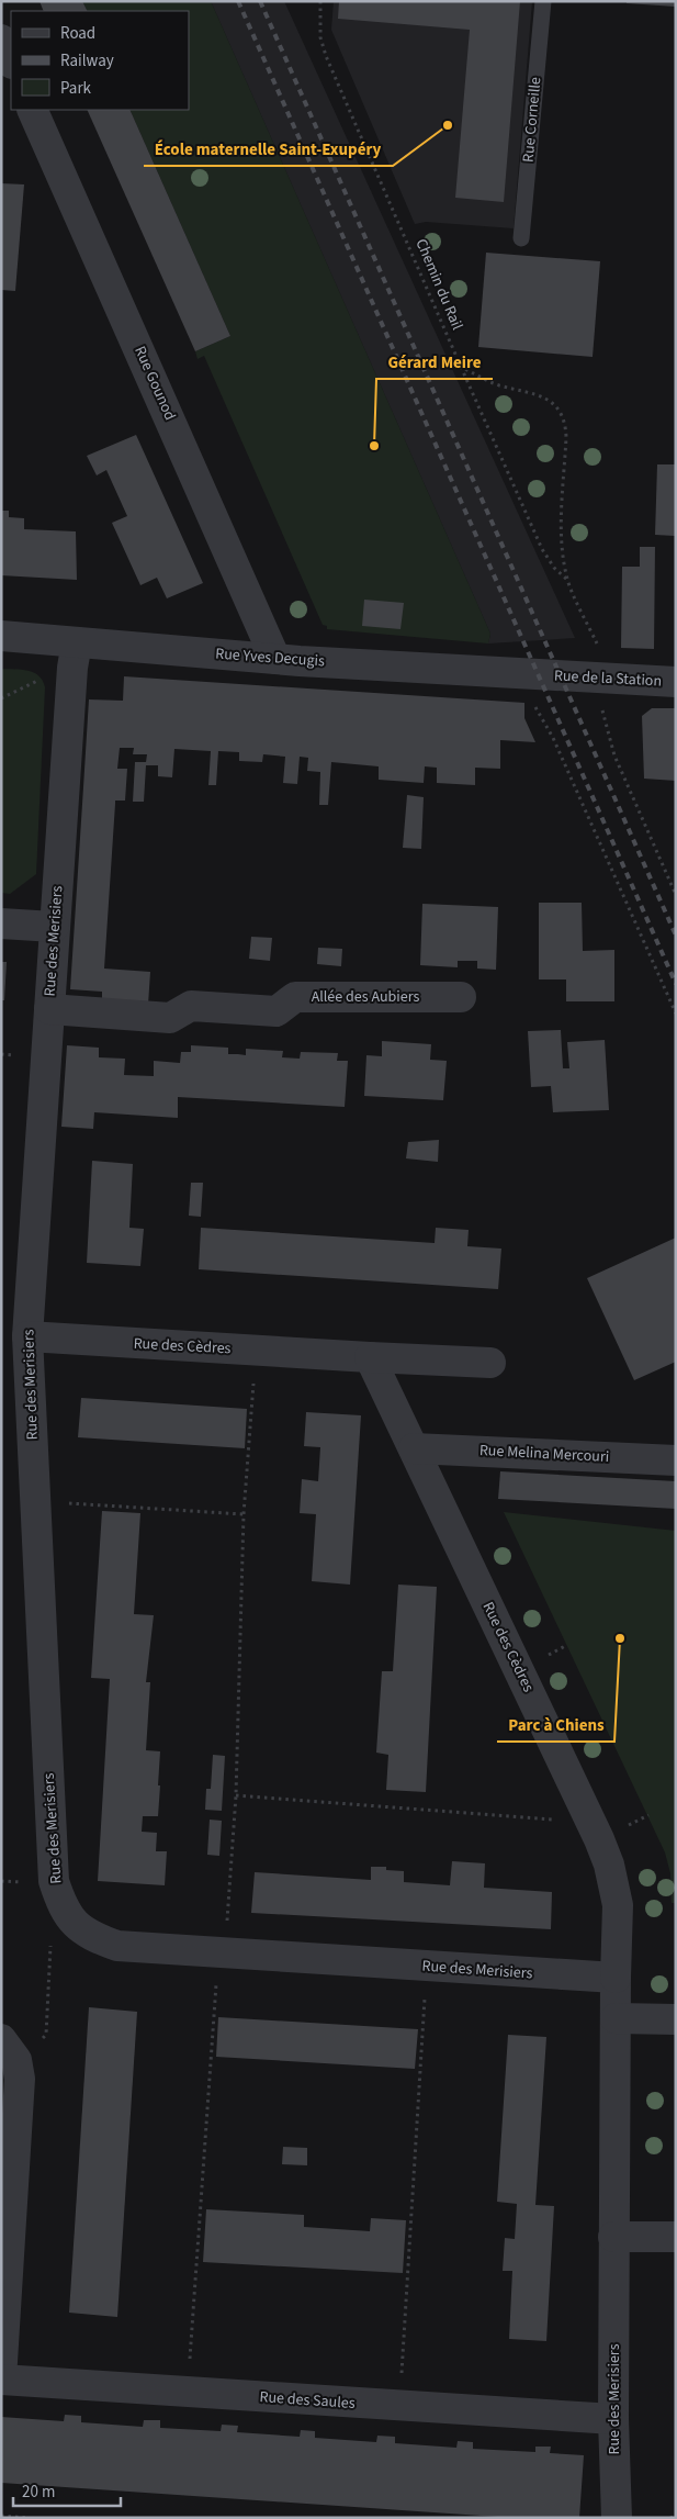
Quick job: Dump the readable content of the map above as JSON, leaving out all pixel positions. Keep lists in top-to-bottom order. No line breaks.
{"streets":{"street":["Rue Gounod","Rue Yves Decugis","Rue de la Station","Rue des Merisiers","Allée des Aubiers","Rue des Cèdres","Rue Melina Mercouri","Rue des Saules"],"lane":["Rue Corneille"],"path":["Chemin du Rail"]},"crossings":[["Rue Gounod","Rue Yves Decugis"],["Rue Yves Decugis","Rue de la Station"],["Rue Yves Decugis","Rue des Merisiers"],["Rue des Merisiers","Allée des Aubiers"],["Rue des Merisiers","Rue des Cèdres"],["Rue des Merisiers","Rue des Saules"],["Rue des Cèdres","Rue Melina Mercouri"]],"places":["École maternelle Saint-Exupéry","Gérard Meire","Parc à Chiens"],"legend":["Road","Railway","Park"],"scale_bar":"20 m"}
